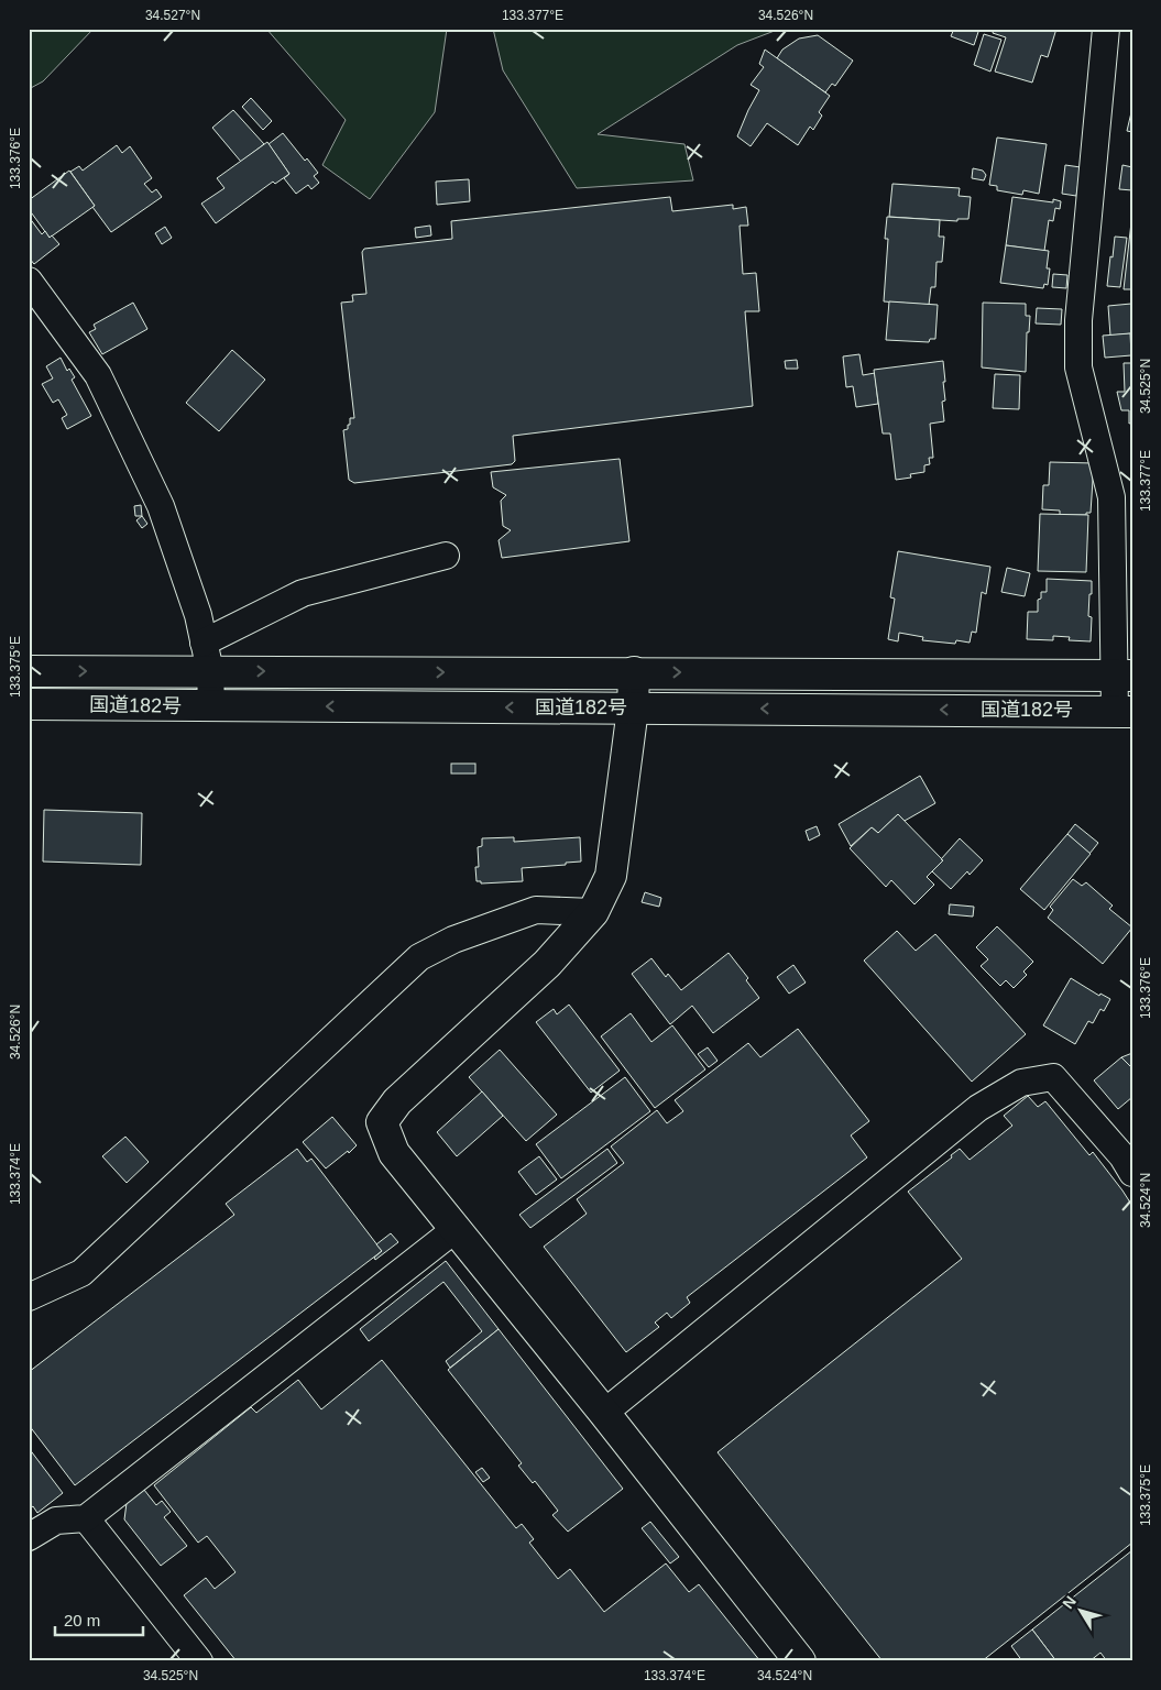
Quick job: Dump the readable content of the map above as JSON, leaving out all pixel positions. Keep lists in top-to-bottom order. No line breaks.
{"streets":{"main road":["国道182号"]},"scale_bar":"20 m","north":"top left","coordinates":["34.527°N","133.377°E","34.526°N","133.376°E","34.525°N","133.375°E","133.374°E","34.524°N"]}
